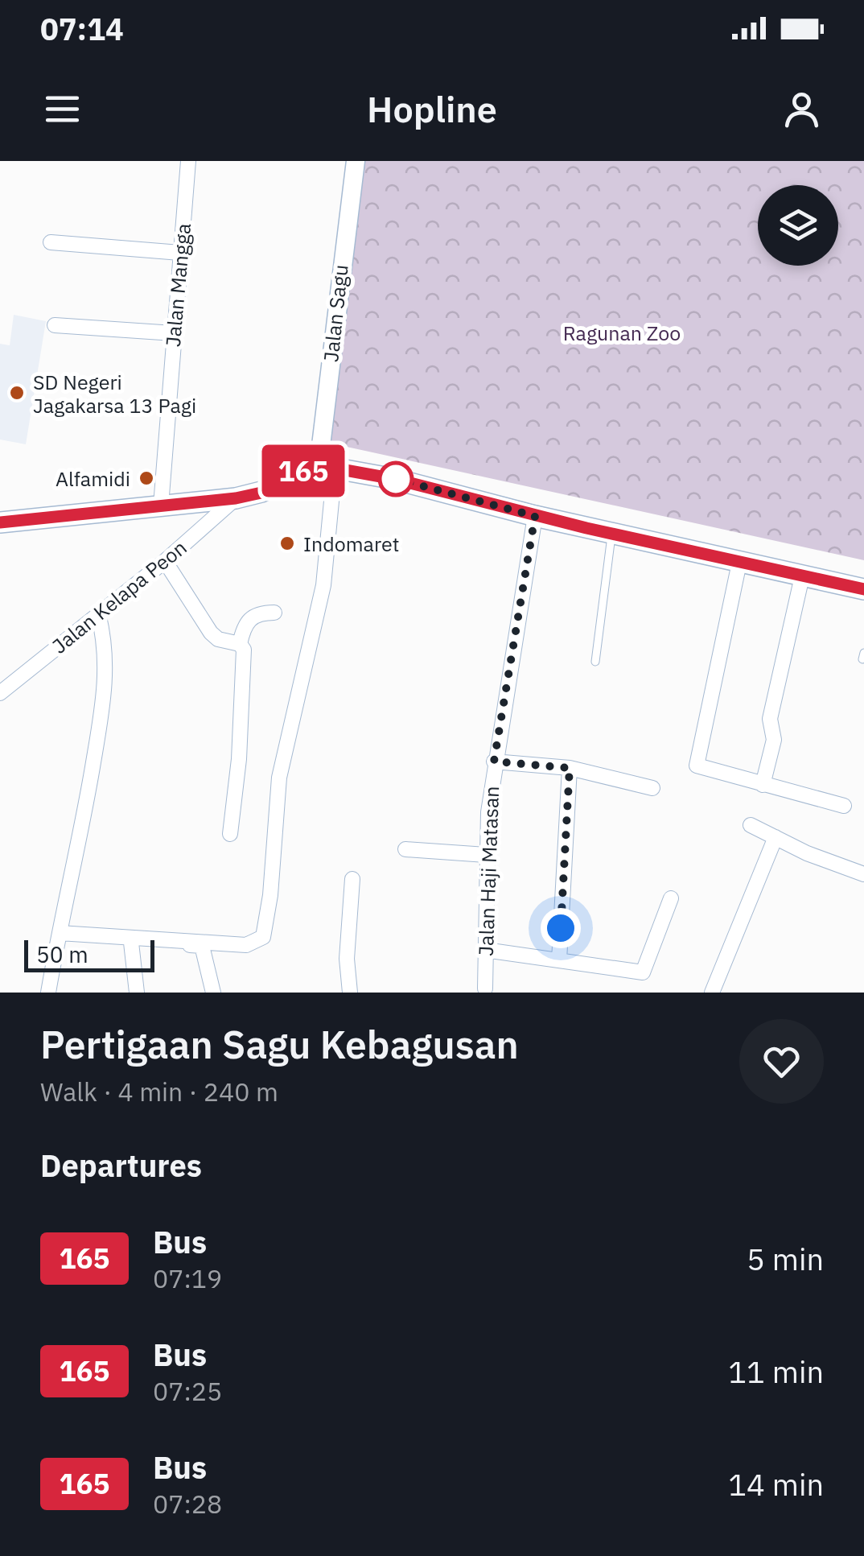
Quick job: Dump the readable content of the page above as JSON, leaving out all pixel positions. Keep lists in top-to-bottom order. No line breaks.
{"streets":{"street":["Jalan Mangga","Jalan Sagu","Jalan Kelapa Peon","Jalan Haji Matasan"]},"parks":["Ragunan Zoo"],"places":["SD Negeri Jagakarsa 13 Pagi","Alfamidi","Indomaret"],"lines":["bus line 165"],"scale_bar":"50 m","page":{"status":"07:14","header":"Hopline","on_map":"165","scale":"50 m","heading":[["Pertigaan Sagu Kebagusan","Walk · 4 min · 240 m"],"Departures"],"list":[{"mark":"165","name":"Bus","note":"07:19","value":"5 min"},{"mark":"165","name":"Bus","note":"07:25","value":"11 min"},{"mark":"165","name":"Bus","note":"07:28","value":"14 min"}]}}
